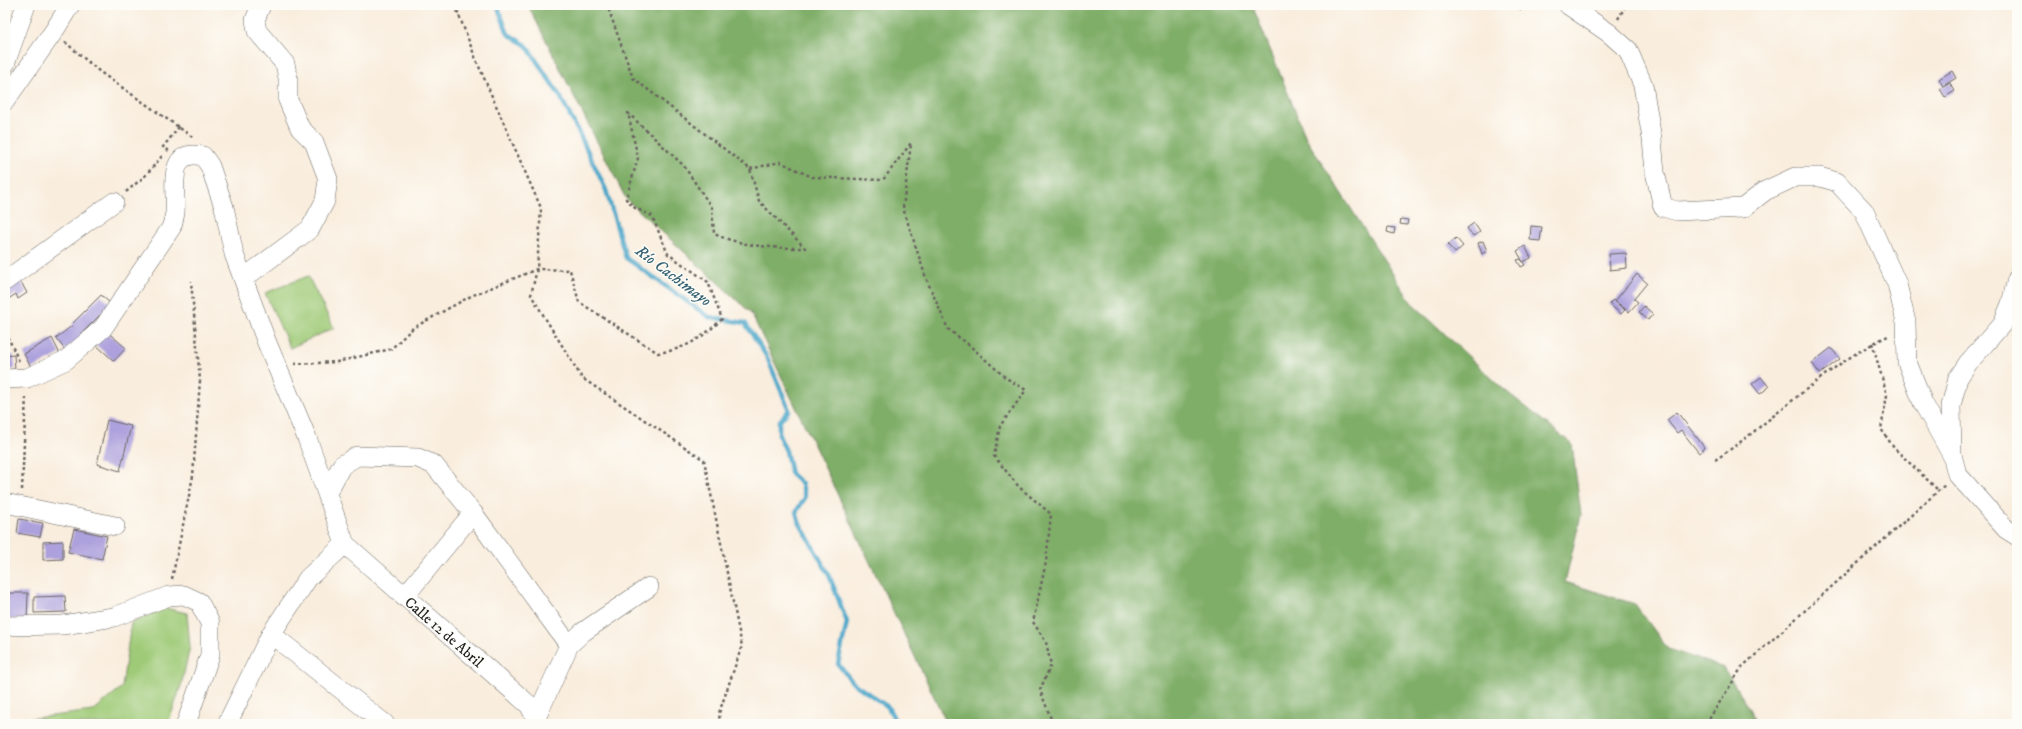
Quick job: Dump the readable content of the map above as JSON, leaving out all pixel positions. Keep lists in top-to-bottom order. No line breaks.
{"streets":{"street":["Calle 12 de Abril"]},"water":["Río Cachimayo"]}
